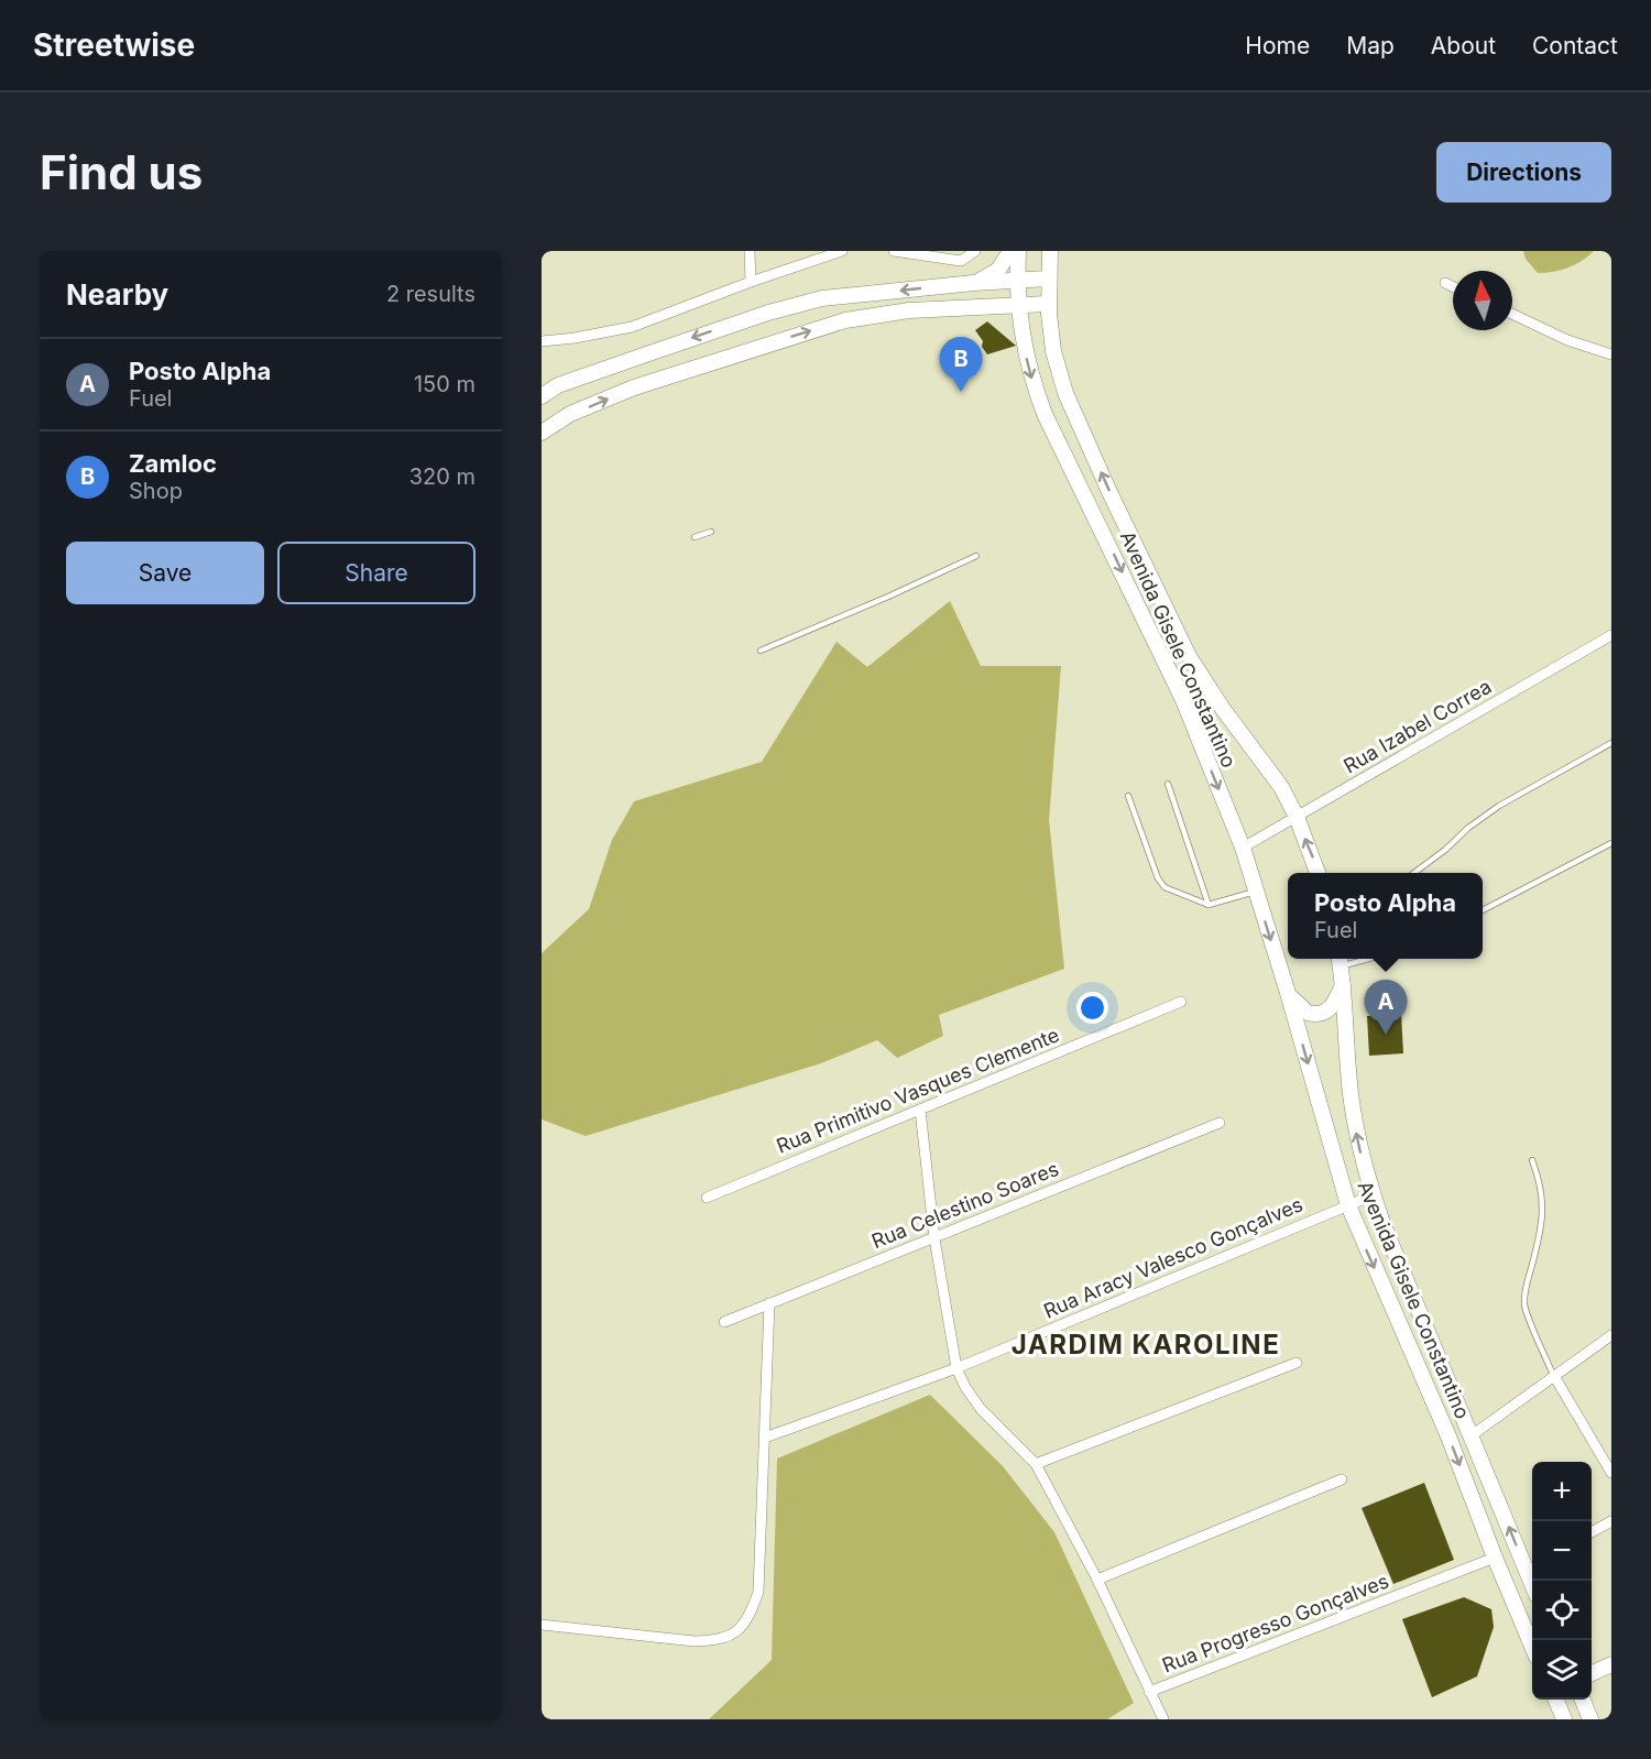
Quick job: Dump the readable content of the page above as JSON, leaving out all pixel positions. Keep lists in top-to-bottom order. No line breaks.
{"streets":{"main road":["Avenida Gisele Constantino"],"street":["Rua Izabel Correa","Rua Primitivo Vasques Clemente","Rua Celestino Soares","Rua Aracy Valesco Gonçalves","Rua Progresso Gonçalves"]},"crossings":[["Avenida Gisele Constantino","Rua Izabel Correa"],["Avenida Gisele Constantino","Rua Aracy Valesco Gonçalves"],["Avenida Gisele Constantino","Rua Progresso Gonçalves"],["Rua Primitivo Vasques Clemente","Rua Progresso Gonçalves"],["Rua Celestino Soares","Rua Progresso Gonçalves"],["Rua Aracy Valesco Gonçalves","Rua Progresso Gonçalves"]],"districts":["JARDIM KAROLINE"],"north":"top","page":{"header":"Streetwise","nav":["Home","Map","About","Contact"],"buttons":["Directions",["Save","Share"]],"title":"Find us","heading":["Nearby","2 results"],"list":[{"mark":"A","name":"Posto Alpha","note":"Fuel","value":"150 m"},{"mark":"B","name":"Zamloc","note":"Shop","value":"320 m"}],"pins":["B","A"],"popup":["Posto Alpha","Fuel"],"map_buttons":["+","−"]}}
